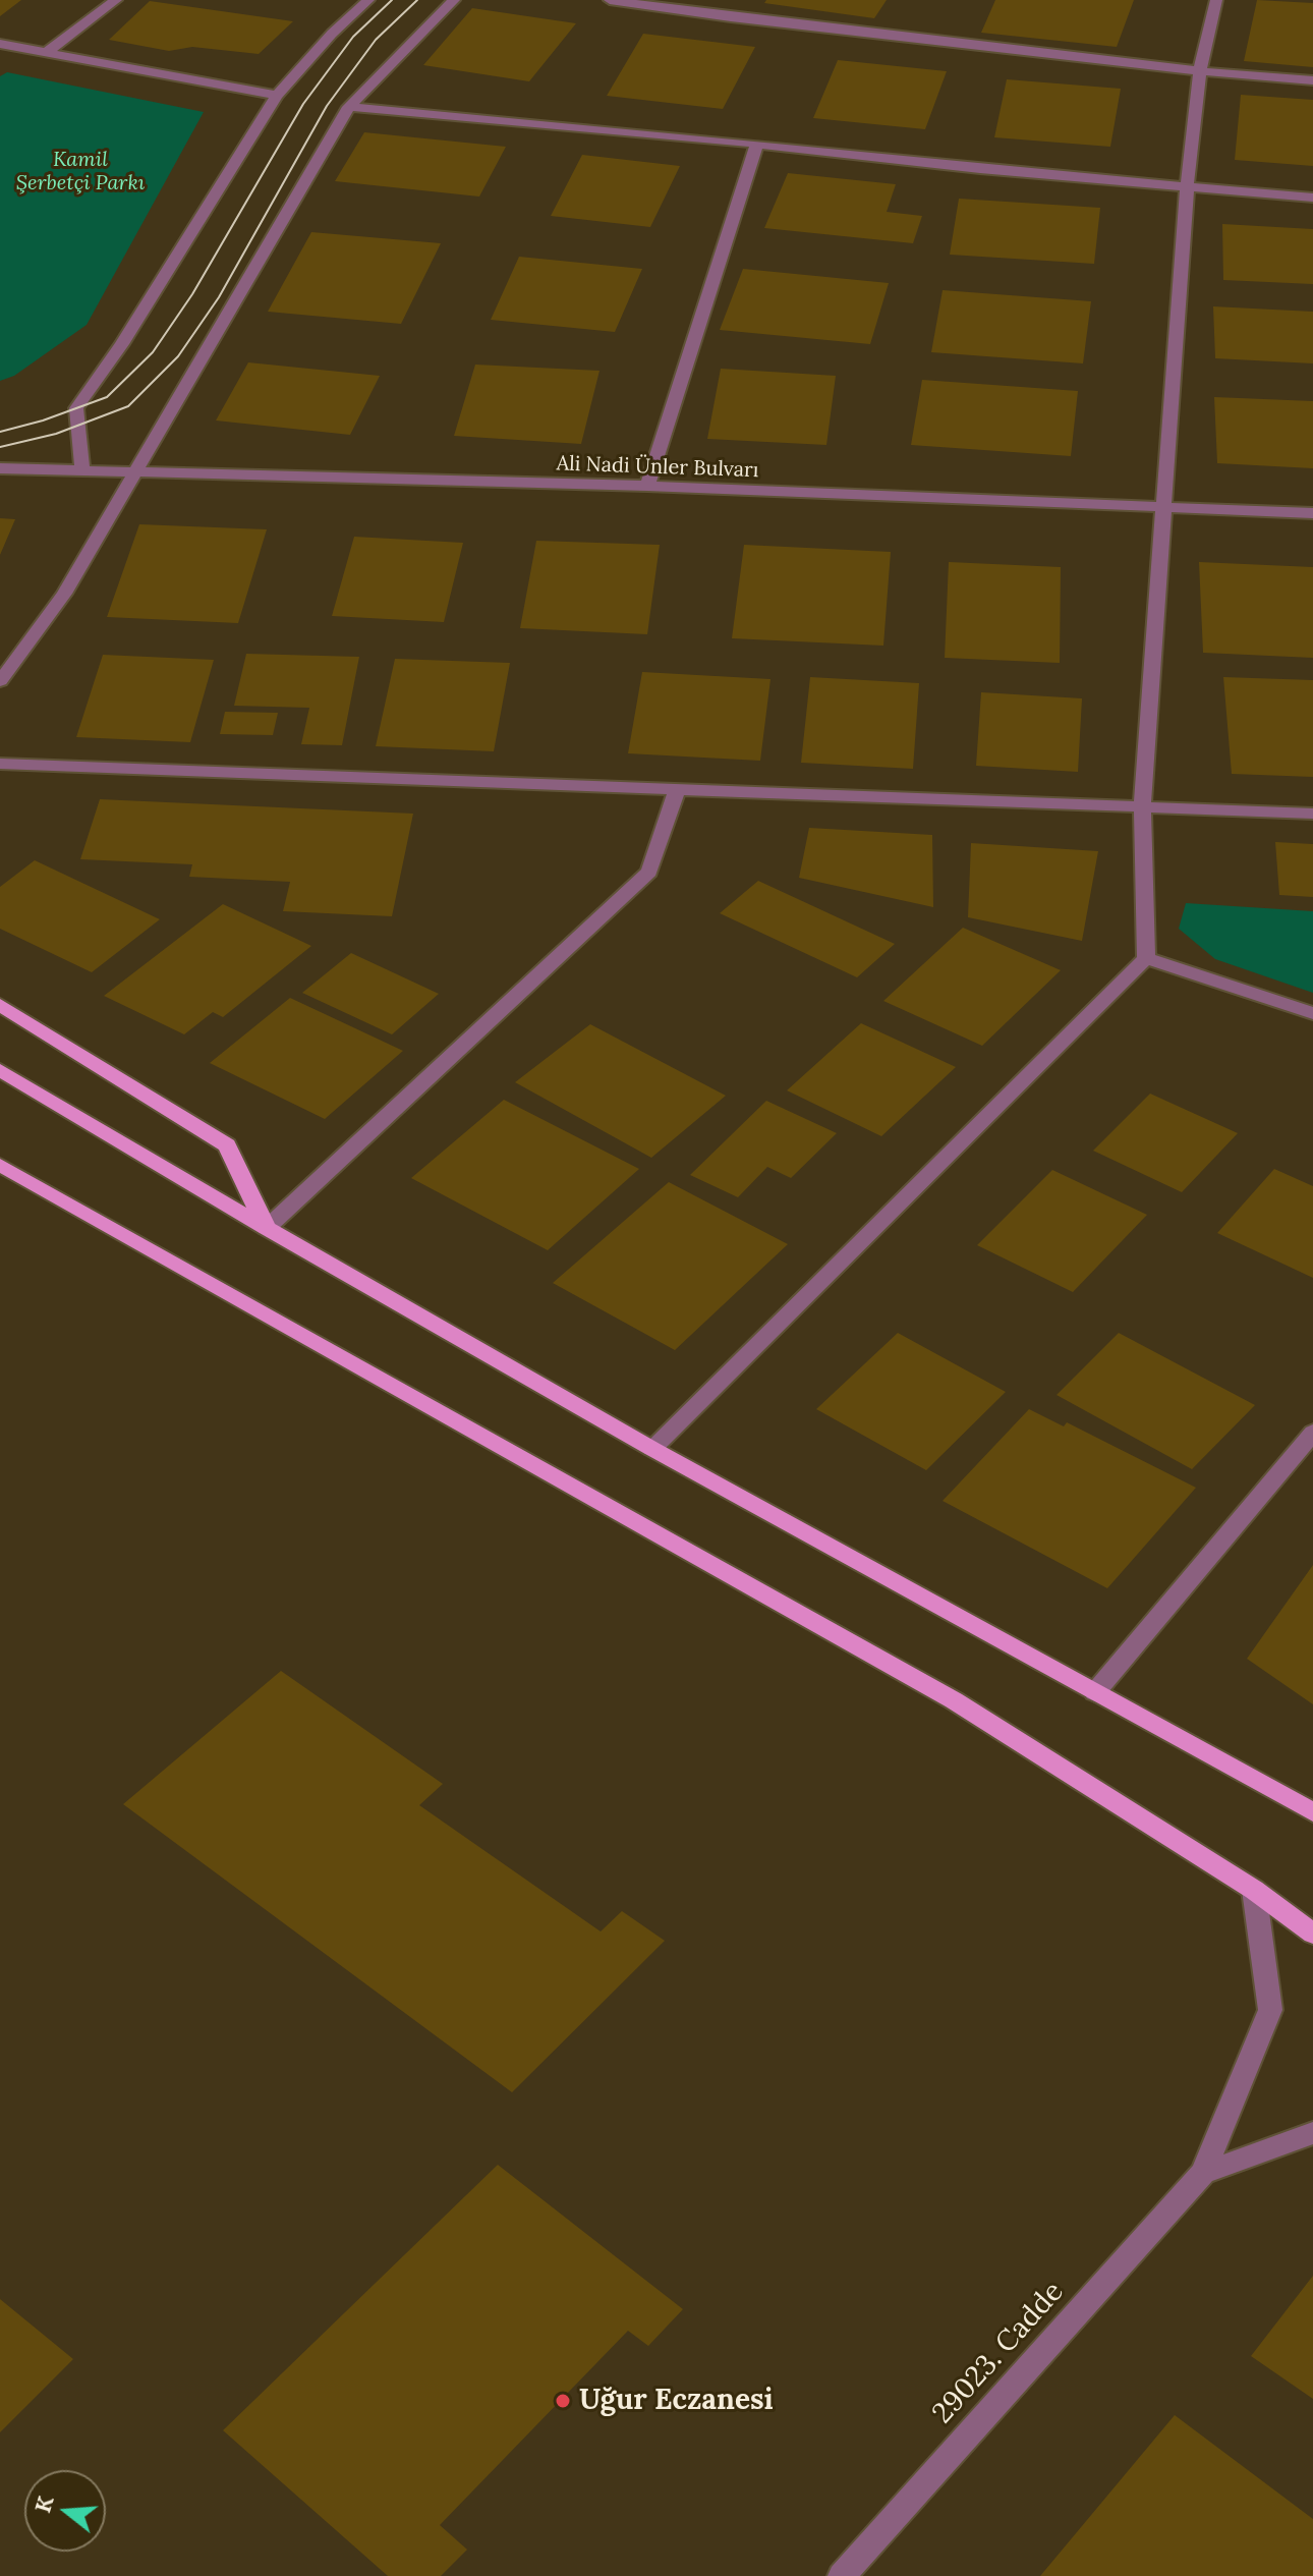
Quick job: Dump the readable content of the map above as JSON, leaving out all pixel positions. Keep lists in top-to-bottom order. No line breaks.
{"streets":{"street":["Ali Nadi Ünler Bulvarı","29023. Cadde"]},"parks":["Kamil Şerbetçi Parkı"],"places":["Uğur Eczanesi"],"north":"left"}
